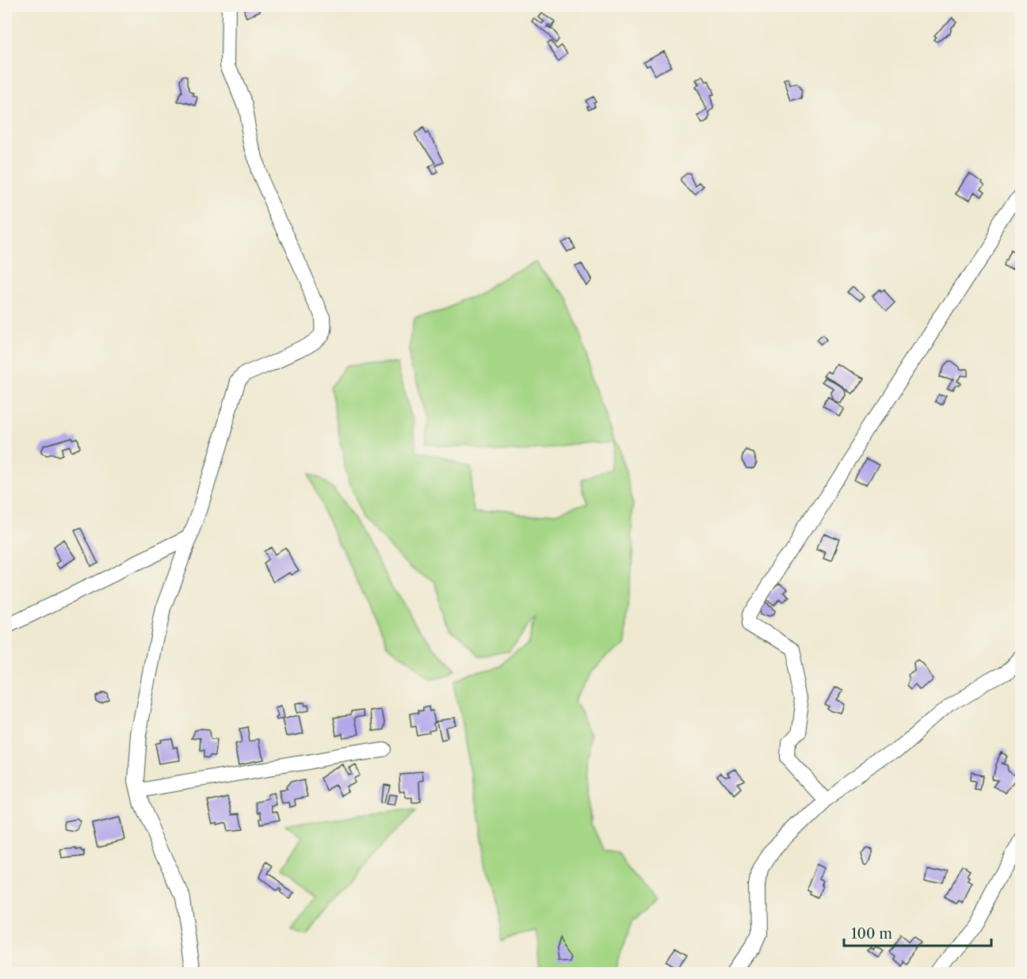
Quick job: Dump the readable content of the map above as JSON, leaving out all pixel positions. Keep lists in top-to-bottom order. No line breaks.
{"scale_bar":"100 m"}
